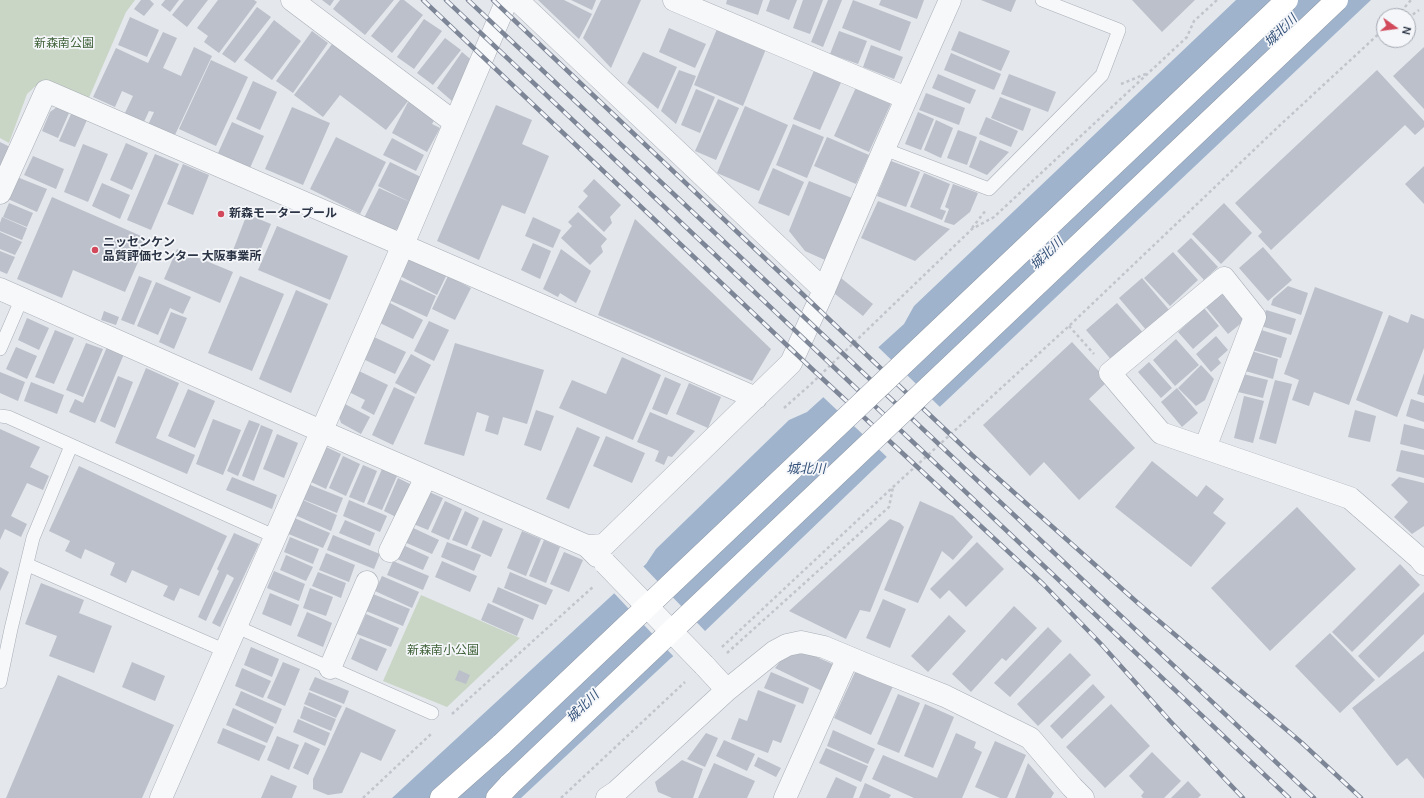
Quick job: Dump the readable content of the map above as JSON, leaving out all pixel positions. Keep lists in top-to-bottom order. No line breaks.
{"water":["城北川"],"parks":["新森南公園","新森南小公園"],"places":["新森モータープール","ニッセンケン 品質評価センター 大阪事業所"],"north":"right"}
